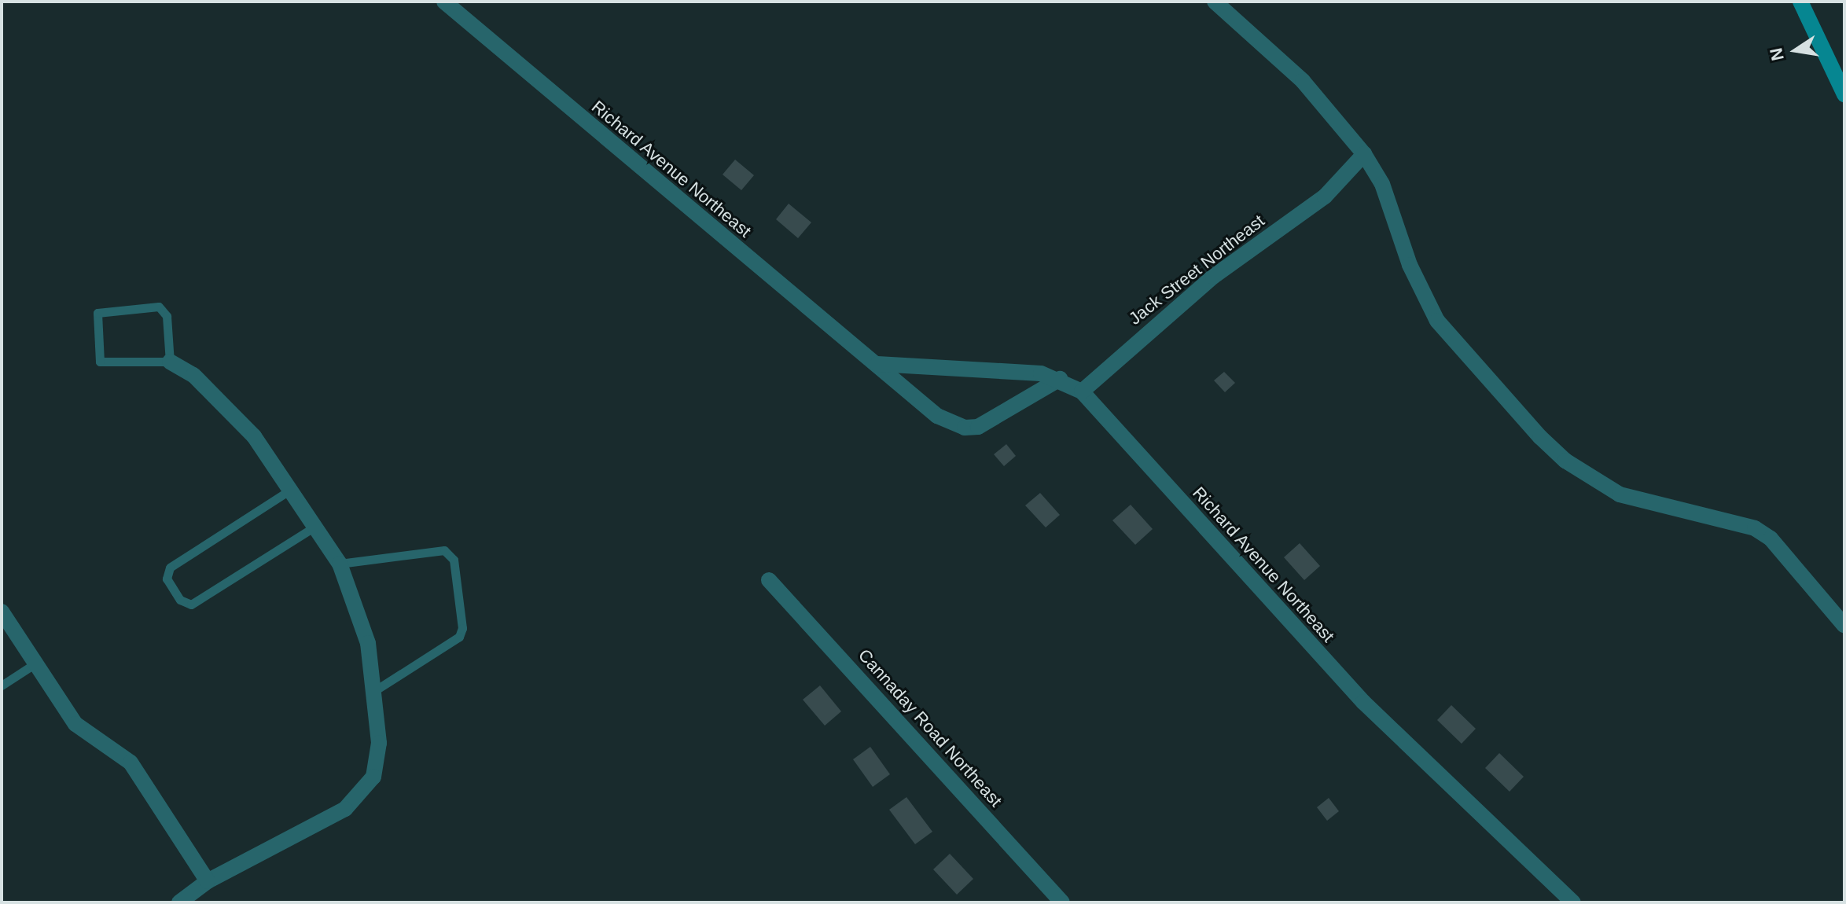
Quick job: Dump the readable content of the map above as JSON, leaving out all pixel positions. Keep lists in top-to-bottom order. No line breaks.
{"streets":{"street":["Richard Avenue Northeast","Jack Street Northeast","Cannaday Road Northeast"]},"crossings":[["Richard Avenue Northeast","Jack Street Northeast"]],"north":"left"}
